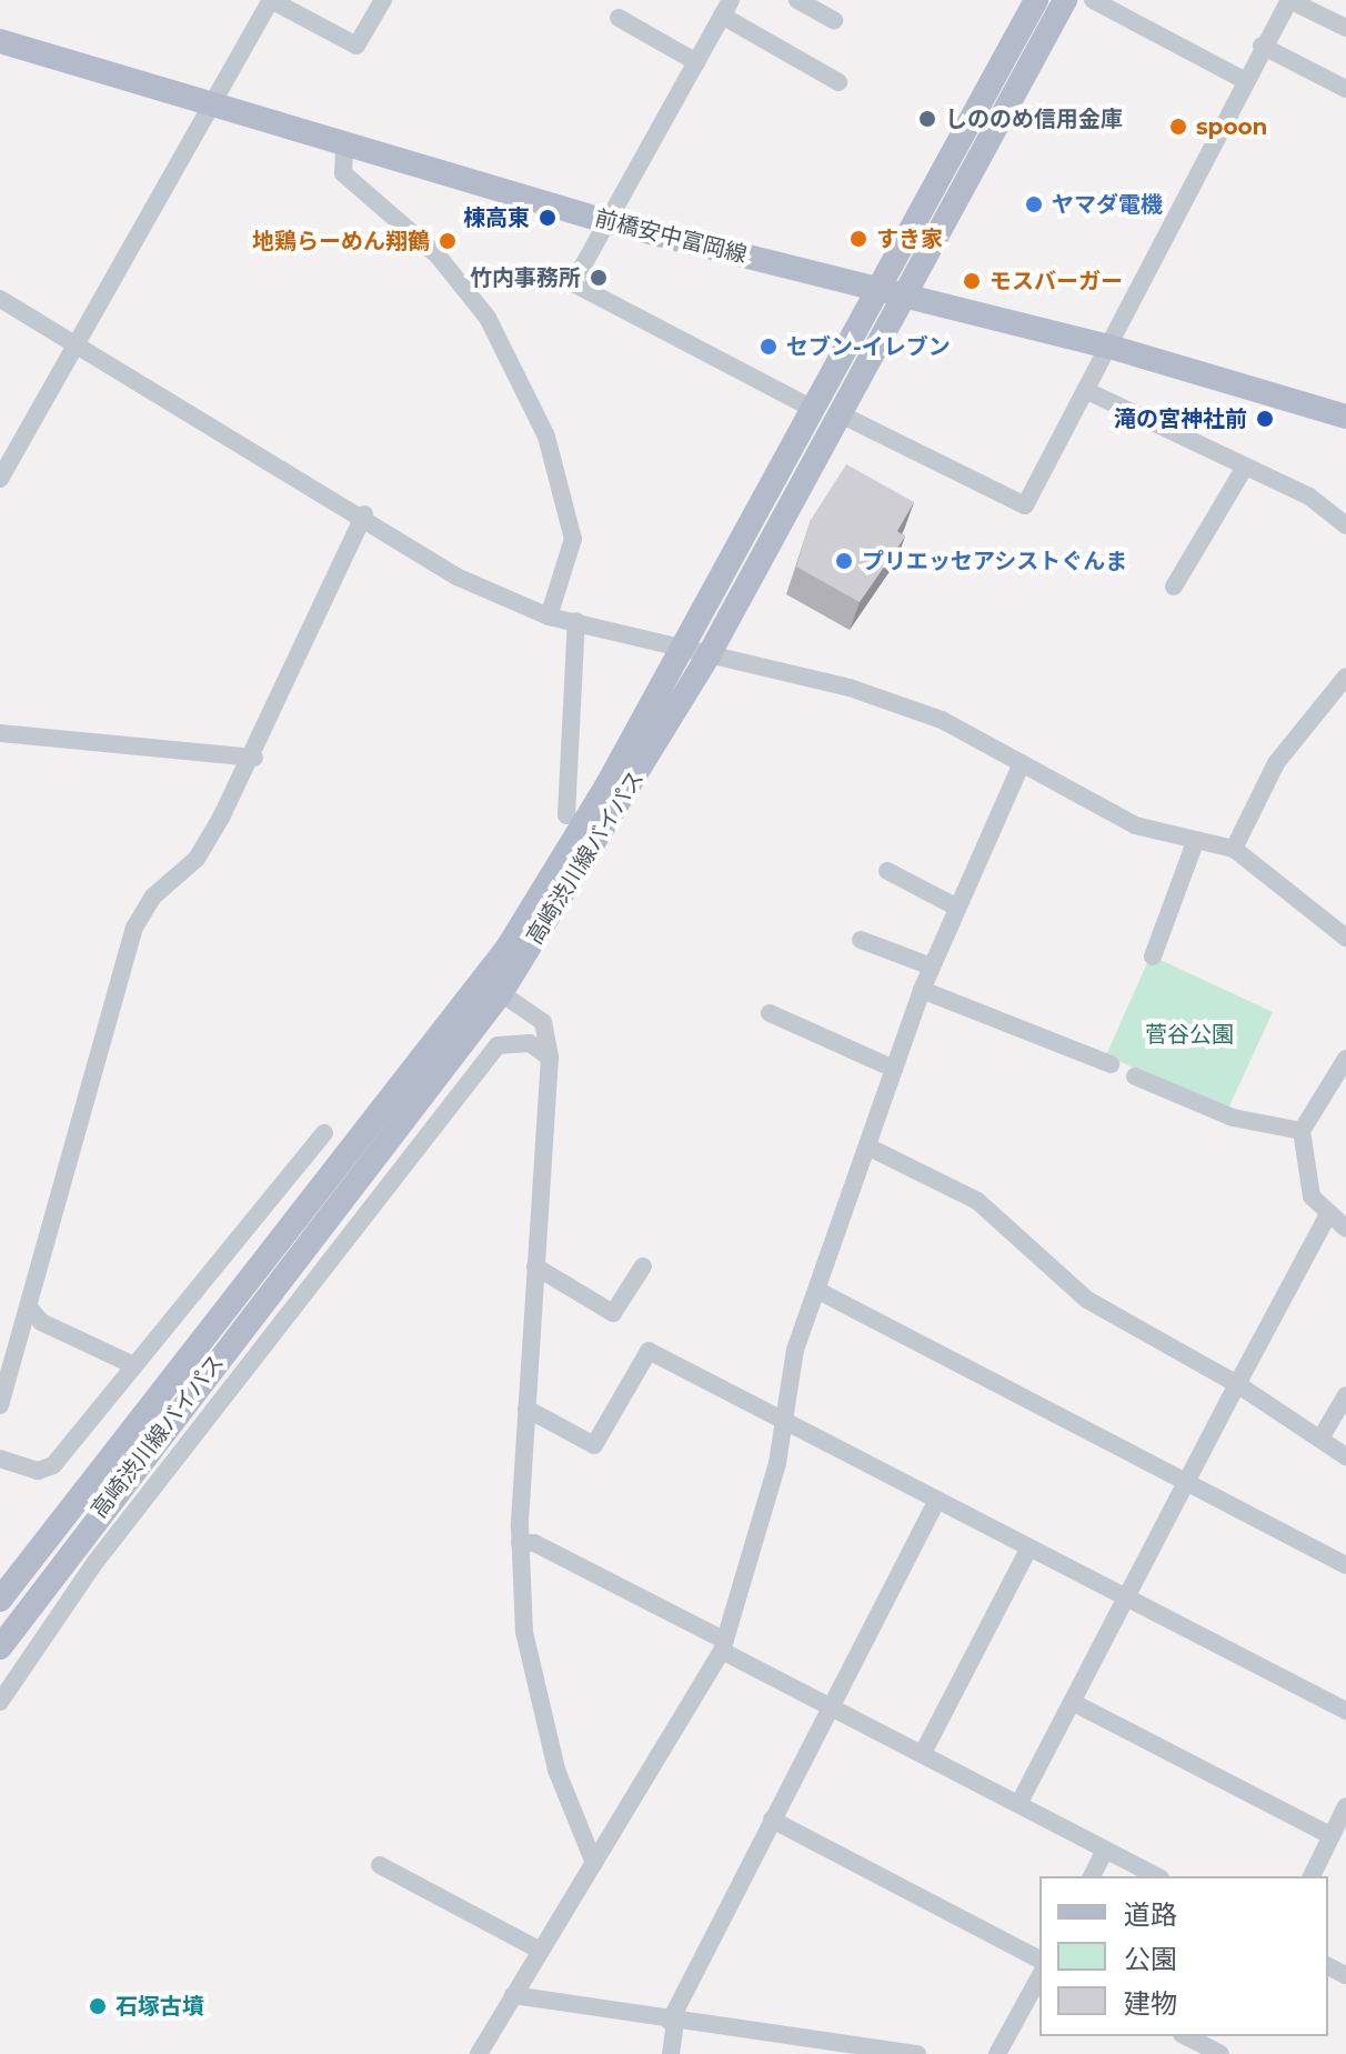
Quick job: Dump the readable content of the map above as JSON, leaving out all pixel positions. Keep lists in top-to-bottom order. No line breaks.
{"streets":{"main road":["前橋安中富岡線","高崎渋川線バイパス"]},"crossings":[["前橋安中富岡線","高崎渋川線バイパス"]],"parks":["菅谷公園"],"places":["しののめ信用金庫","spoon","ヤマダ電機","棟高東","すき家","地鶏らーめん翔鶴","竹内事務所","モスバーガー","セブン-イレブン","滝の宮神社前","プリエッセアシストぐんま","石塚古墳"],"legend":["道路","公園","建物"]}
